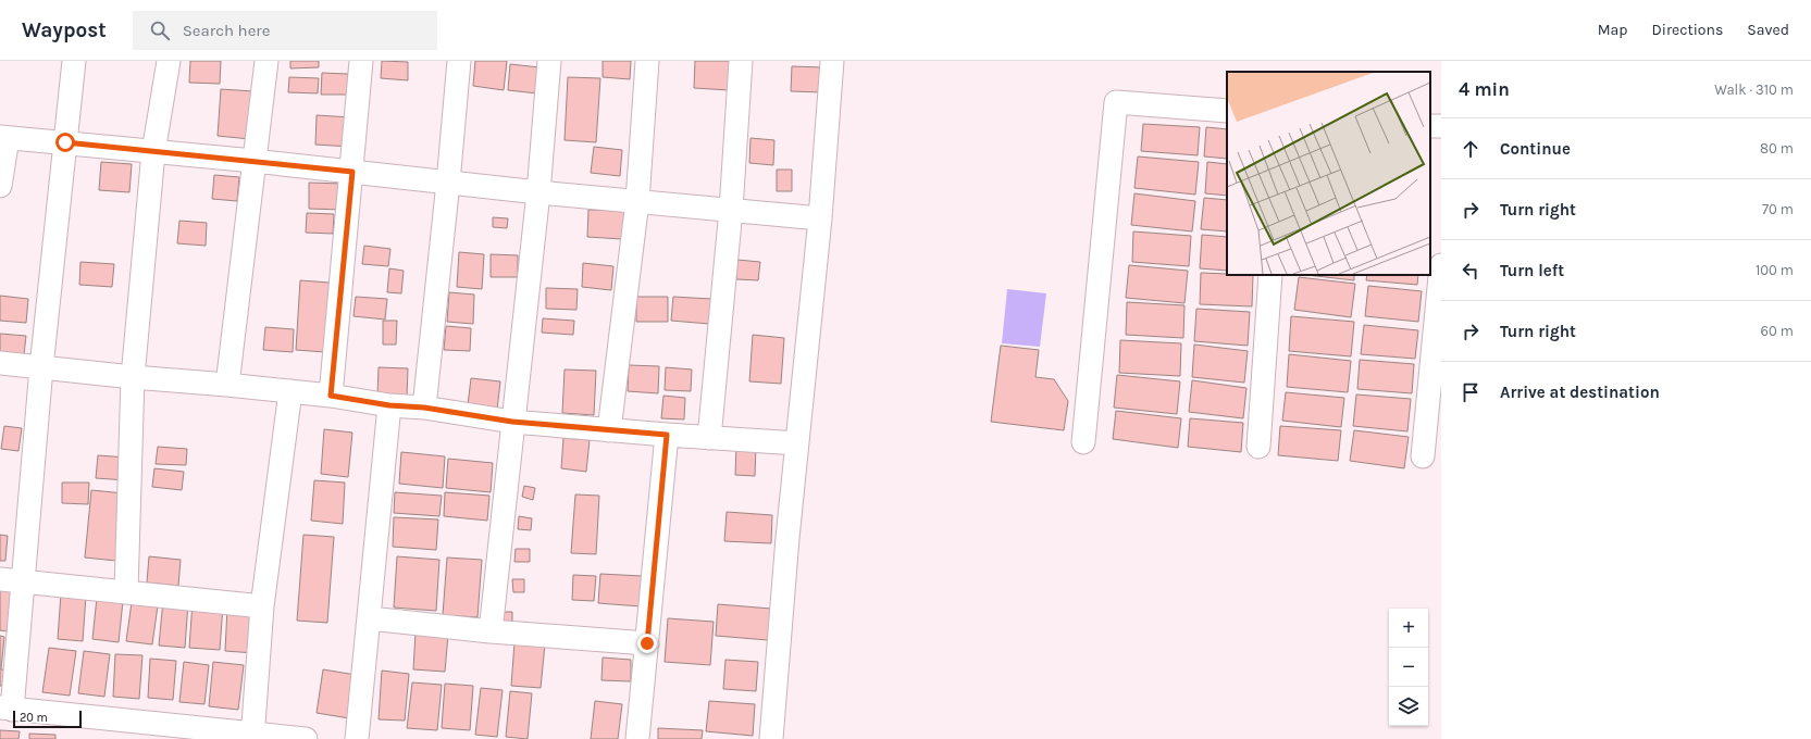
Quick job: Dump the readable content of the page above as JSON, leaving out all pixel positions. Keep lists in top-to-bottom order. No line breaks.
{"scale_bar":"20 m","page":{"header":"Waypost","search":"Search here","nav":["Map","Directions","Saved"],"heading":["4 min","Walk · 310 m"],"list":[["Continue","80 m"],["Turn right","70 m"],["Turn left","100 m"],["Turn right","60 m"],"Arrive at destination"],"map_buttons":["+","−"],"scale":"20 m"}}
